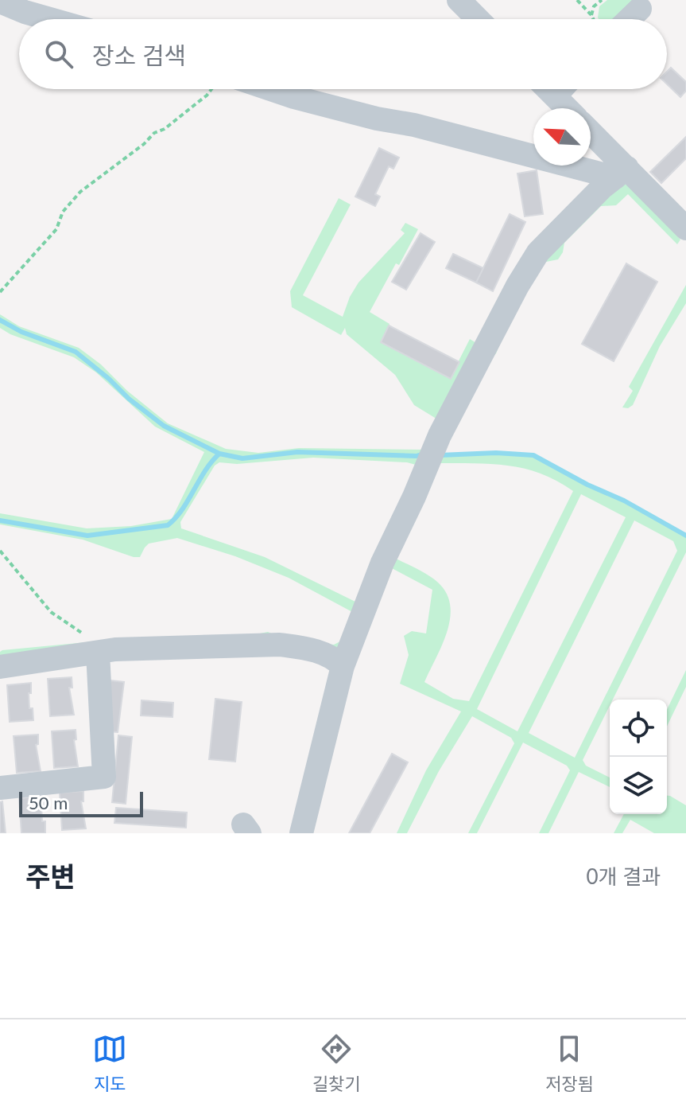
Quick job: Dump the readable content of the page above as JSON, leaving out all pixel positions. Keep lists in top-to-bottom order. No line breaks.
{"scale_bar":"50 m","north":"top left","page":{"search":"장소 검색","scale":"50 m","heading":["주변","0개 결과"],"nav":["지도","길찾기","저장됨"]}}
